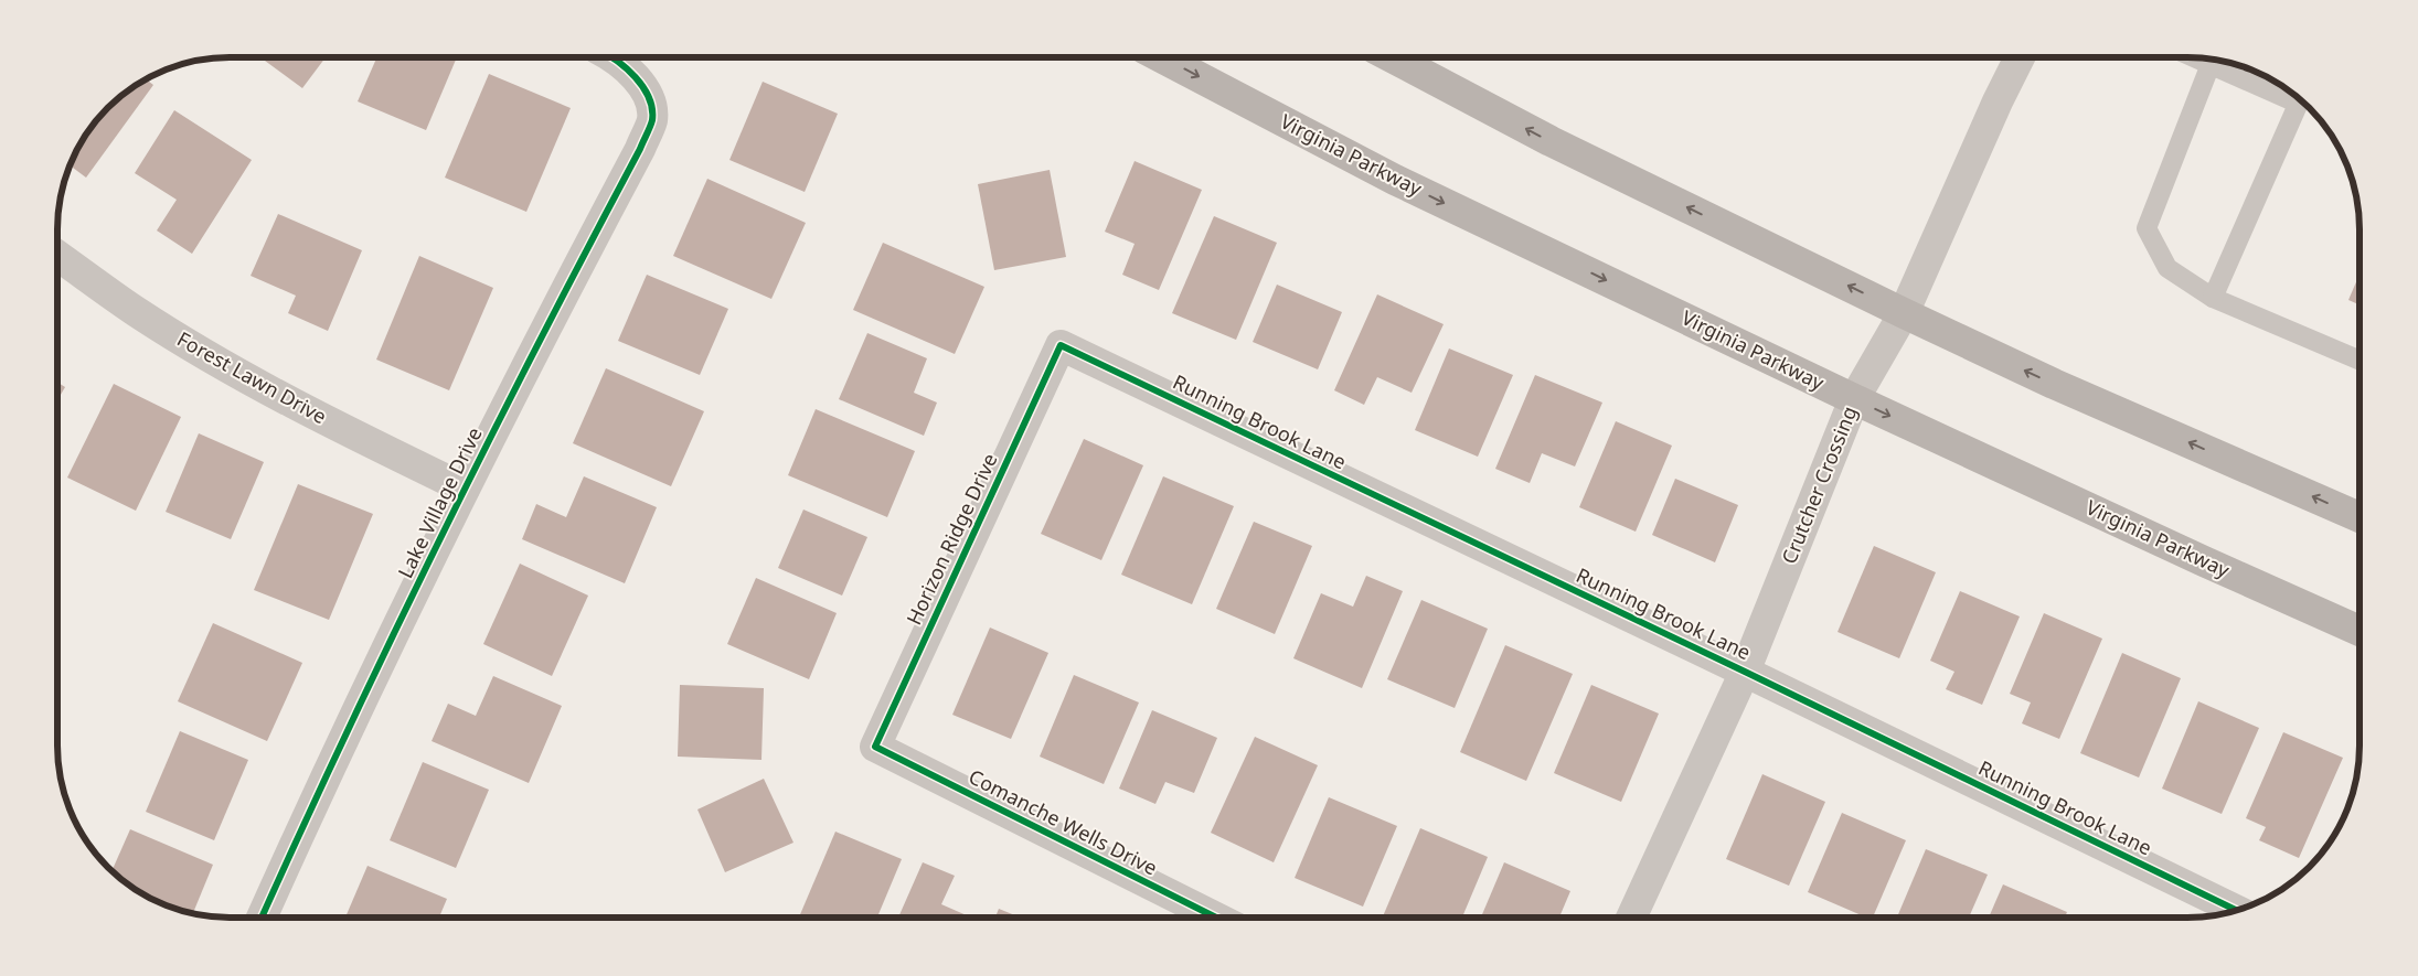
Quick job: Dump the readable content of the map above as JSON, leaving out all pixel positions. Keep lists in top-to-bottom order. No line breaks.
{"streets":{"main road":["Virginia Parkway"],"street":["Forest Lawn Drive","Running Brook Lane","Crutcher Crossing","Lake Village Drive","Horizon Ridge Drive","Comanche Wells Drive"]},"crossings":[["Virginia Parkway","Crutcher Crossing"],["Forest Lawn Drive","Lake Village Drive"],["Running Brook Lane","Crutcher Crossing"],["Running Brook Lane","Horizon Ridge Drive"],["Horizon Ridge Drive","Comanche Wells Drive"]]}
